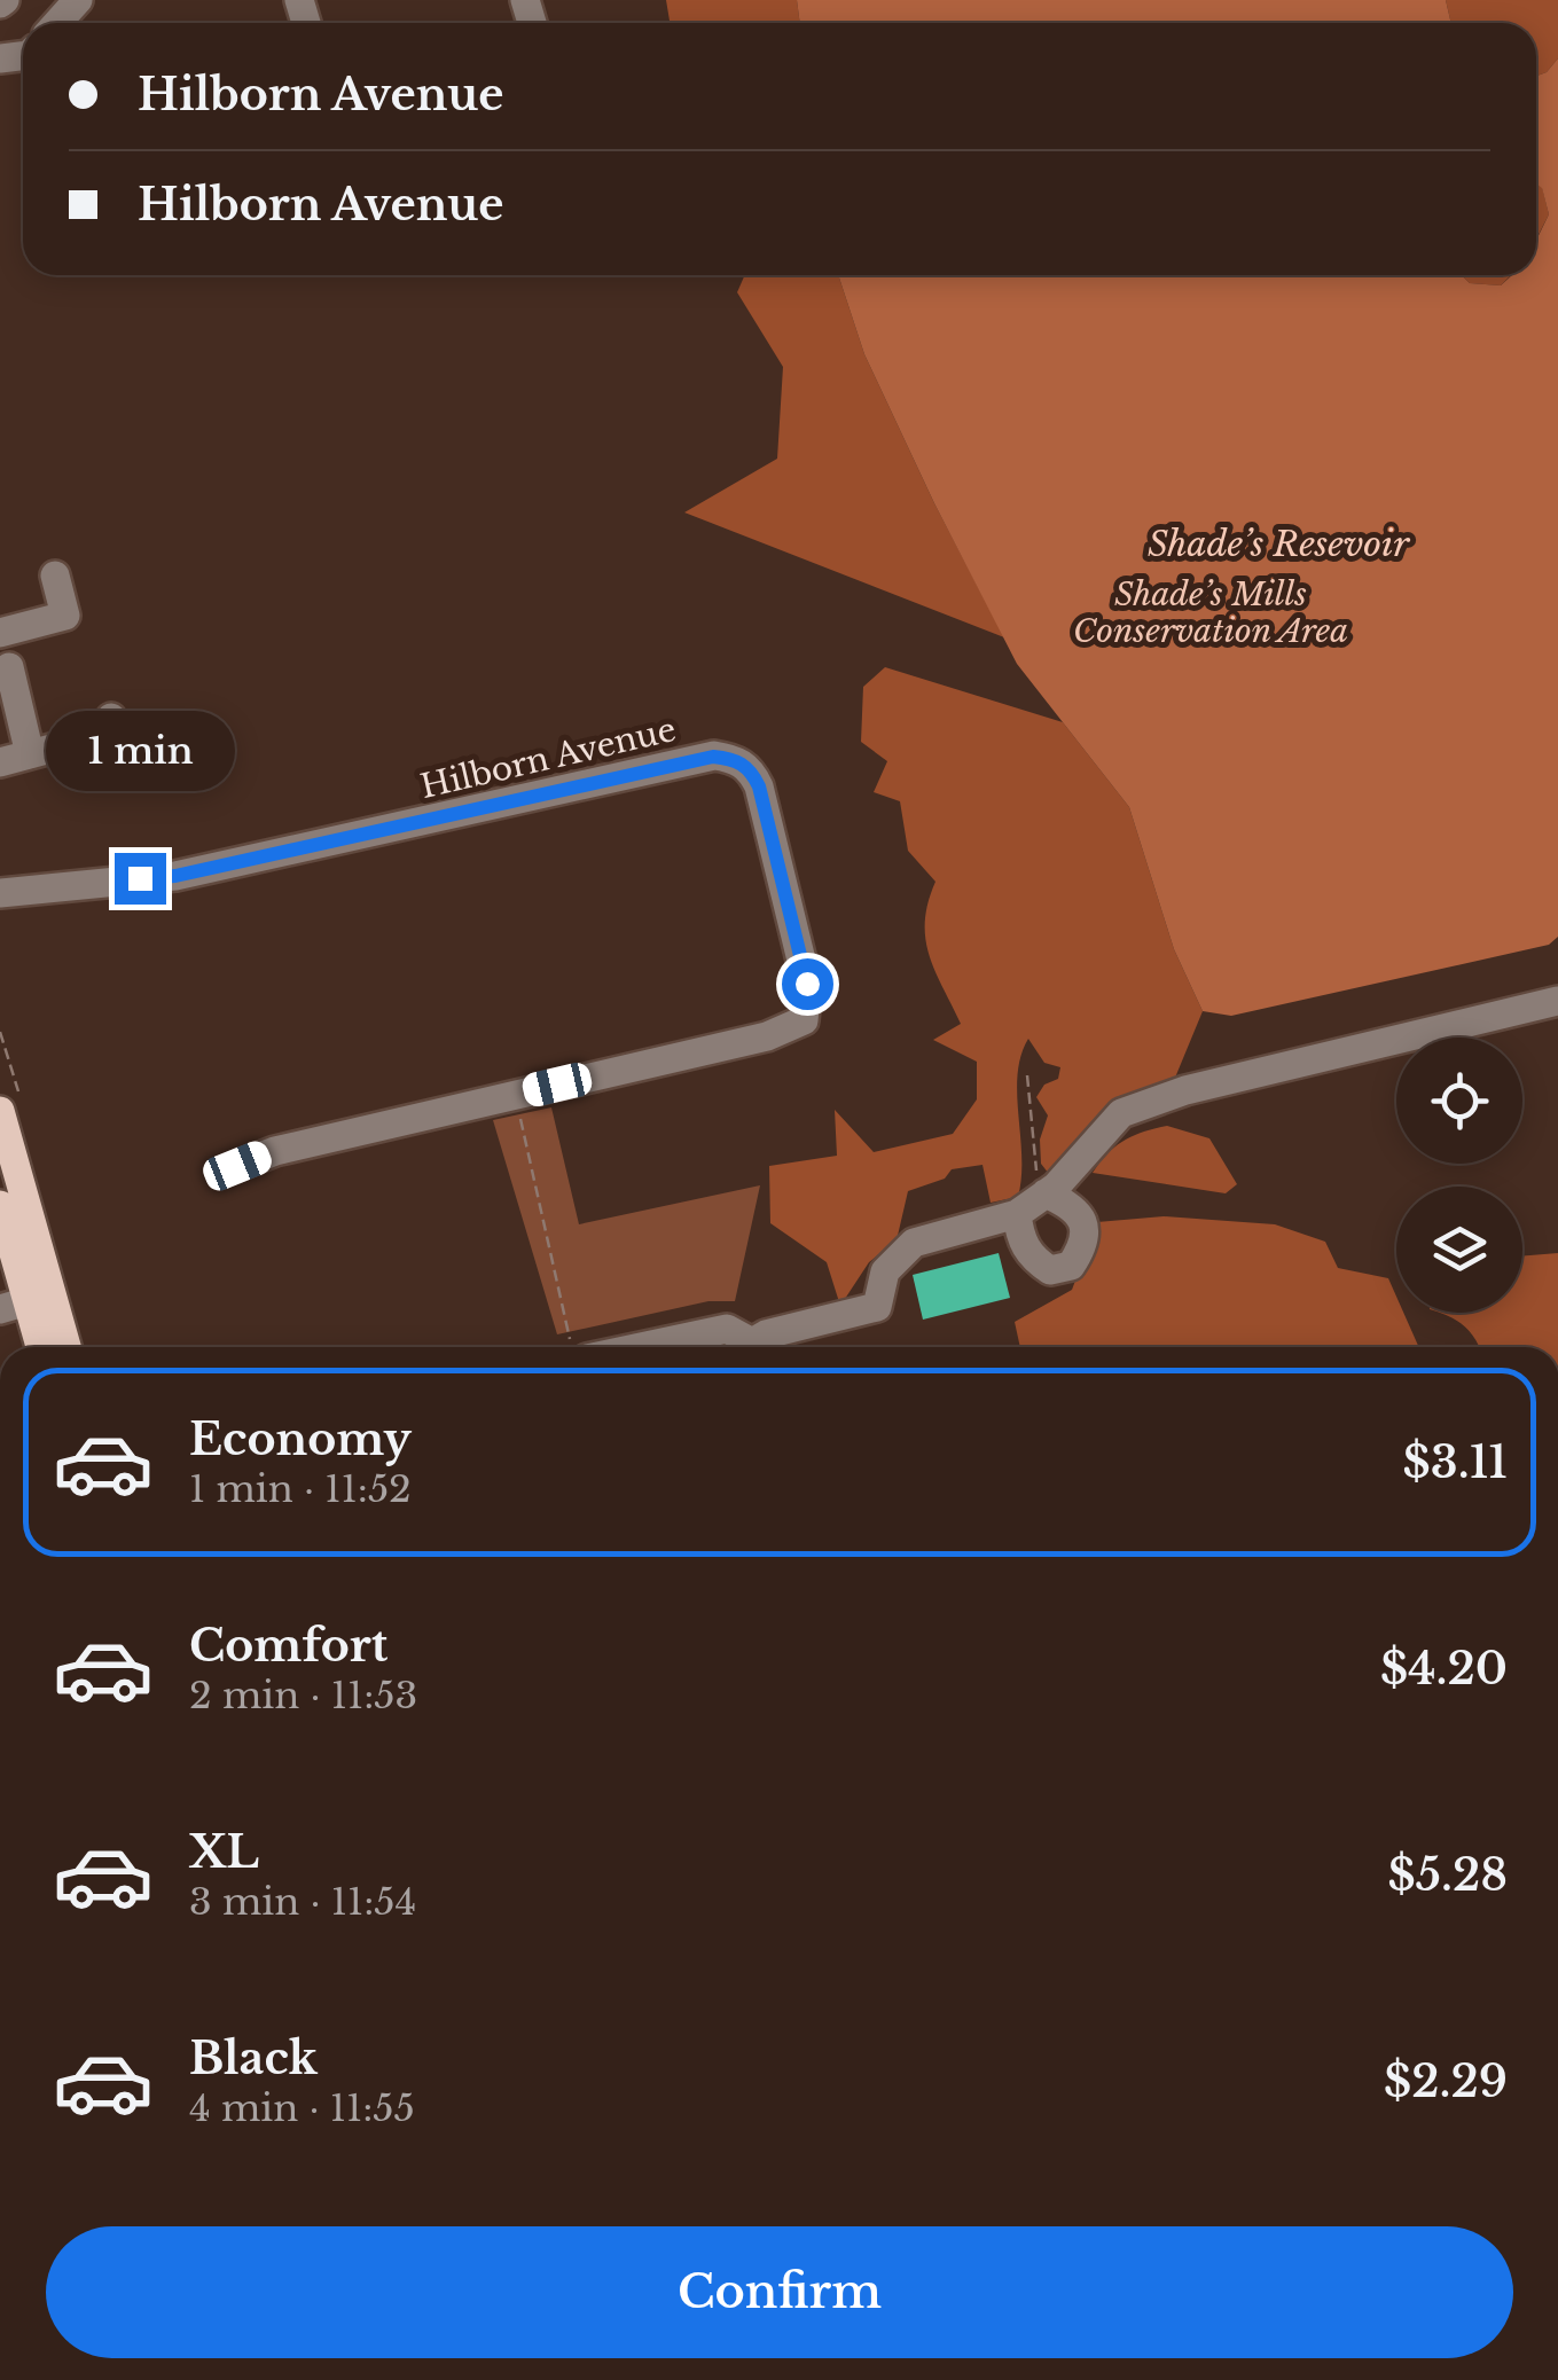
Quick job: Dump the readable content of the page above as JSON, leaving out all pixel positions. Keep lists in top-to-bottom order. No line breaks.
{"streets":{"street":["Hilborn Avenue"]},"water":["Shade’s Resevoir"],"parks":["Shade’s Mills Conservation Area"],"page":{"banner":["Hilborn Avenue","Hilborn Avenue"],"bubble":"1 min","list":[{"name":"Economy","note":"1 min · 11:52","value":"$3.11"},{"name":"Comfort","note":"2 min · 11:53","value":"$4.20"},{"name":"XL","note":"3 min · 11:54","value":"$5.28"},{"name":"Black","note":"4 min · 11:55","value":"$2.29"}],"buttons":"Confirm"}}
